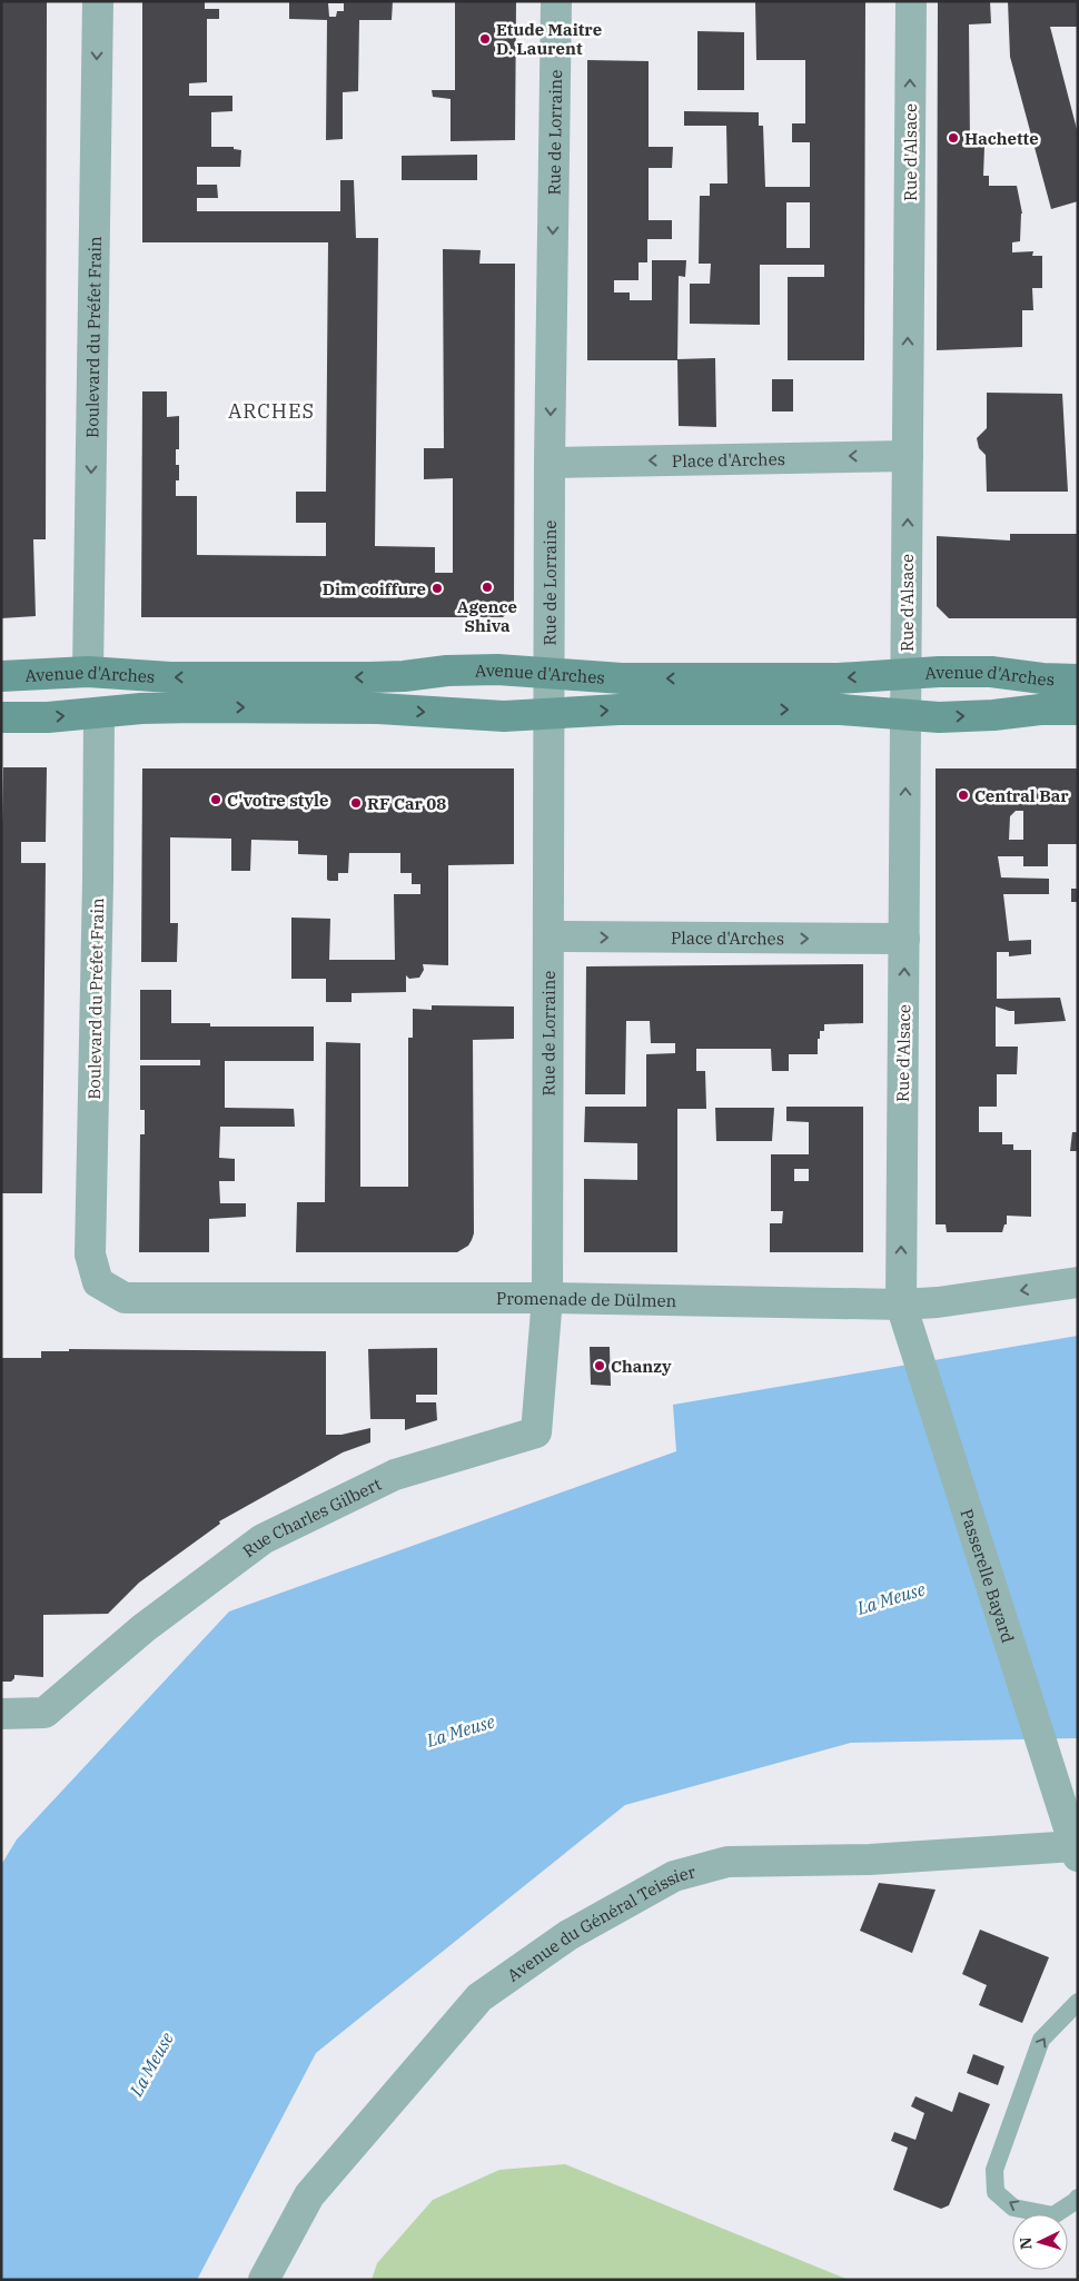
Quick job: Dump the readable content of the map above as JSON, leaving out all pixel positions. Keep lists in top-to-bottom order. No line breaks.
{"streets":{"main road":["Avenue d'Arches"],"street":["Rue de Lorraine","Rue d'Alsace","Boulevard du Préfet Frain","Place d'Arches","Promenade de Dülmen","Rue Charles Gilbert","Passerelle Bayard","Avenue du Général Teissier"]},"crossings":[["Rue de Lorraine","Place d'Arches"],["Rue de Lorraine","Avenue d'Arches"],["Rue de Lorraine","Promenade de Dülmen"],["Rue de Lorraine","Rue Charles Gilbert"],["Rue d'Alsace","Place d'Arches"],["Rue d'Alsace","Avenue d'Arches"],["Rue d'Alsace","Promenade de Dülmen"],["Rue d'Alsace","Passerelle Bayard"],["Boulevard du Préfet Frain","Avenue d'Arches"],["Boulevard du Préfet Frain","Promenade de Dülmen"],["Promenade de Dülmen","Rue Charles Gilbert"],["Promenade de Dülmen","Passerelle Bayard"],["Passerelle Bayard","Avenue du Général Teissier"]],"one_way":["Rue de Lorraine","Rue d'Alsace","Boulevard du Préfet Frain"],"districts":["ARCHES"],"water":["La Meuse"],"places":["Etude Maitre D. Laurent","Hachette","Agence Shiva","Dim coiffure","Central Bar","C'votre style","RF Car 08","Chanzy"],"north":"left"}
